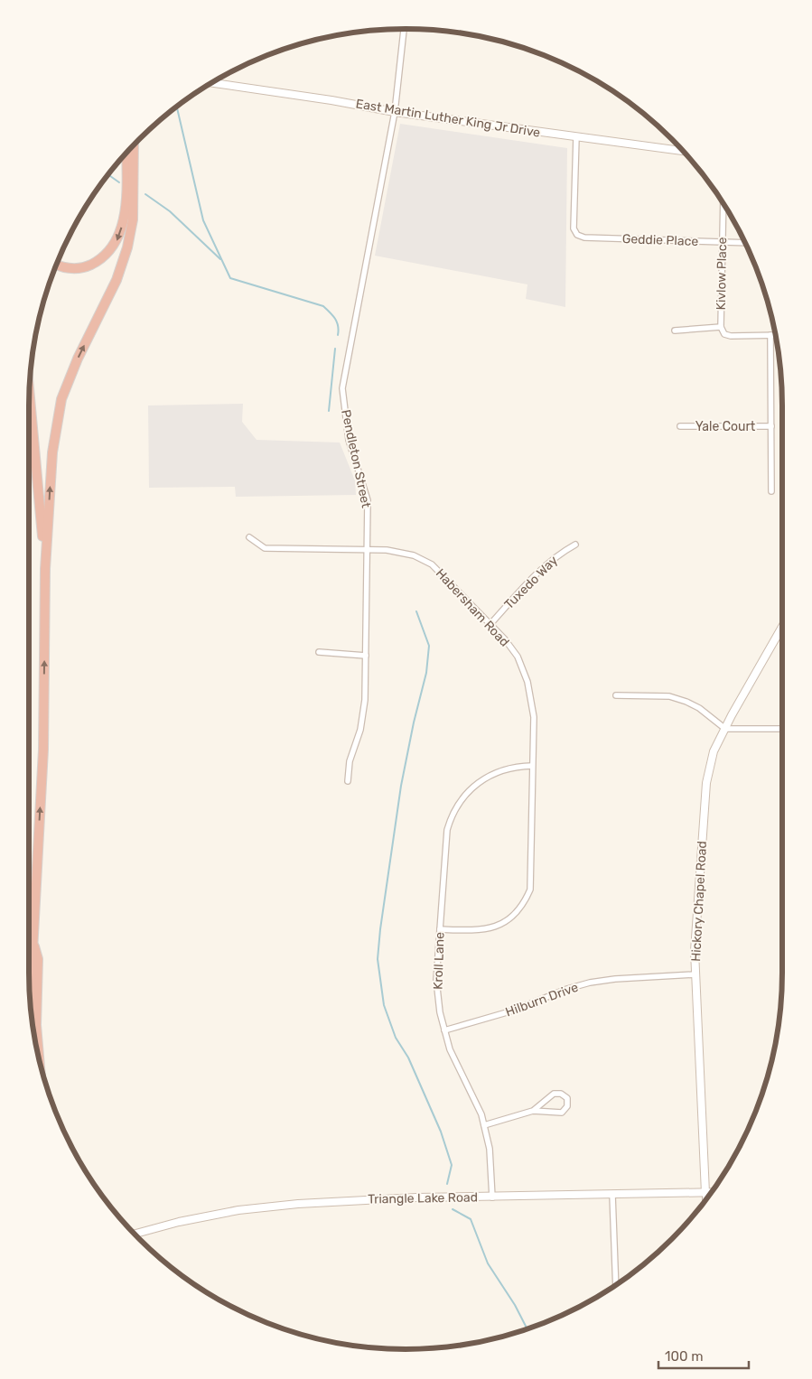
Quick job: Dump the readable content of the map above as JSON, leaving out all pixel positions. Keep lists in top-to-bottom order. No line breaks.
{"streets":{"street":["East Martin Luther King Jr Drive","Geddie Place","Kivlow Place","Yale Court","Pendleton Street","Tuxedo Way","Habersham Road","Hickory Chapel Road","Kroll Lane","Hilburn Drive","Triangle Lake Road"]},"crossings":[["East Martin Luther King Jr Drive","Geddie Place"],["East Martin Luther King Jr Drive","Pendleton Street"],["Geddie Place","Kivlow Place"],["Pendleton Street","Habersham Road"],["Tuxedo Way","Habersham Road"],["Habersham Road","Kroll Lane"],["Hickory Chapel Road","Hilburn Drive"],["Hickory Chapel Road","Triangle Lake Road"],["Kroll Lane","Hilburn Drive"],["Kroll Lane","Triangle Lake Road"]],"scale_bar":"100 m"}
